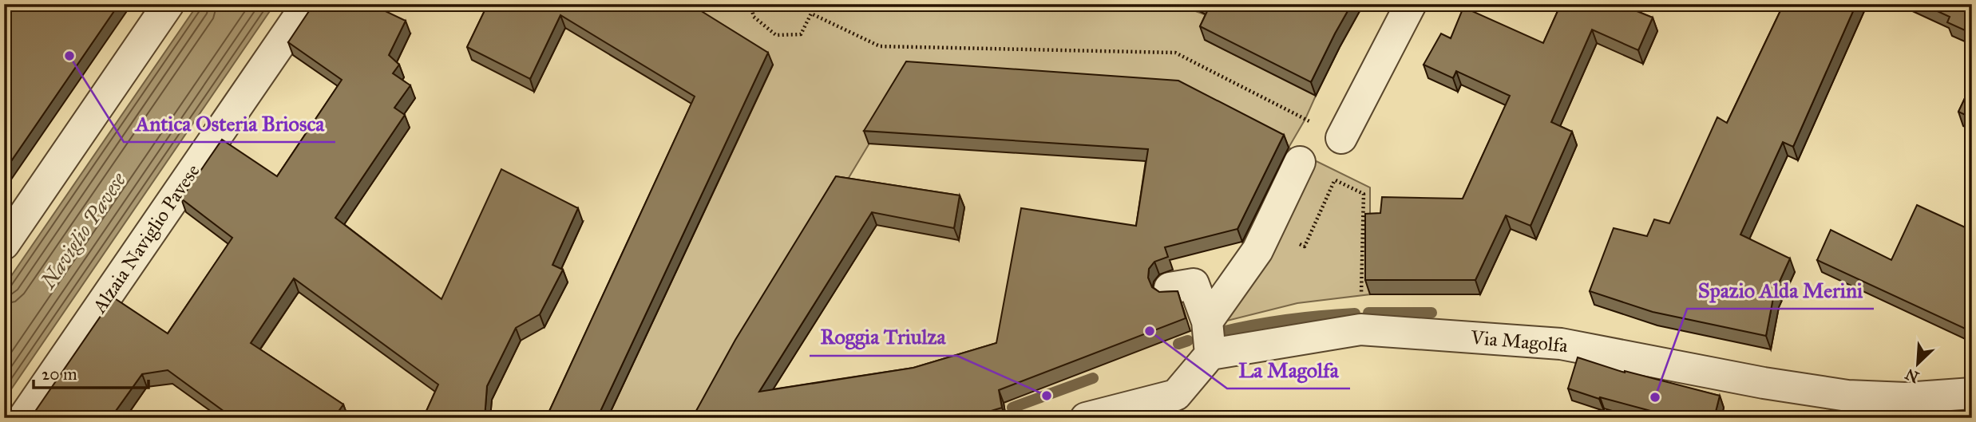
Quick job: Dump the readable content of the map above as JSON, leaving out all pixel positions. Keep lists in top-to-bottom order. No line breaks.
{"streets":{"street":["Alzaia Naviglio Pavese","Via Magolfa"]},"water":["Naviglio Pavese"],"places":["Antica Osteria Briosca","La Magolfa","Roggia Triulza","Spazio Alda Merini"],"scale_bar":"20 m","north":"bottom left"}
